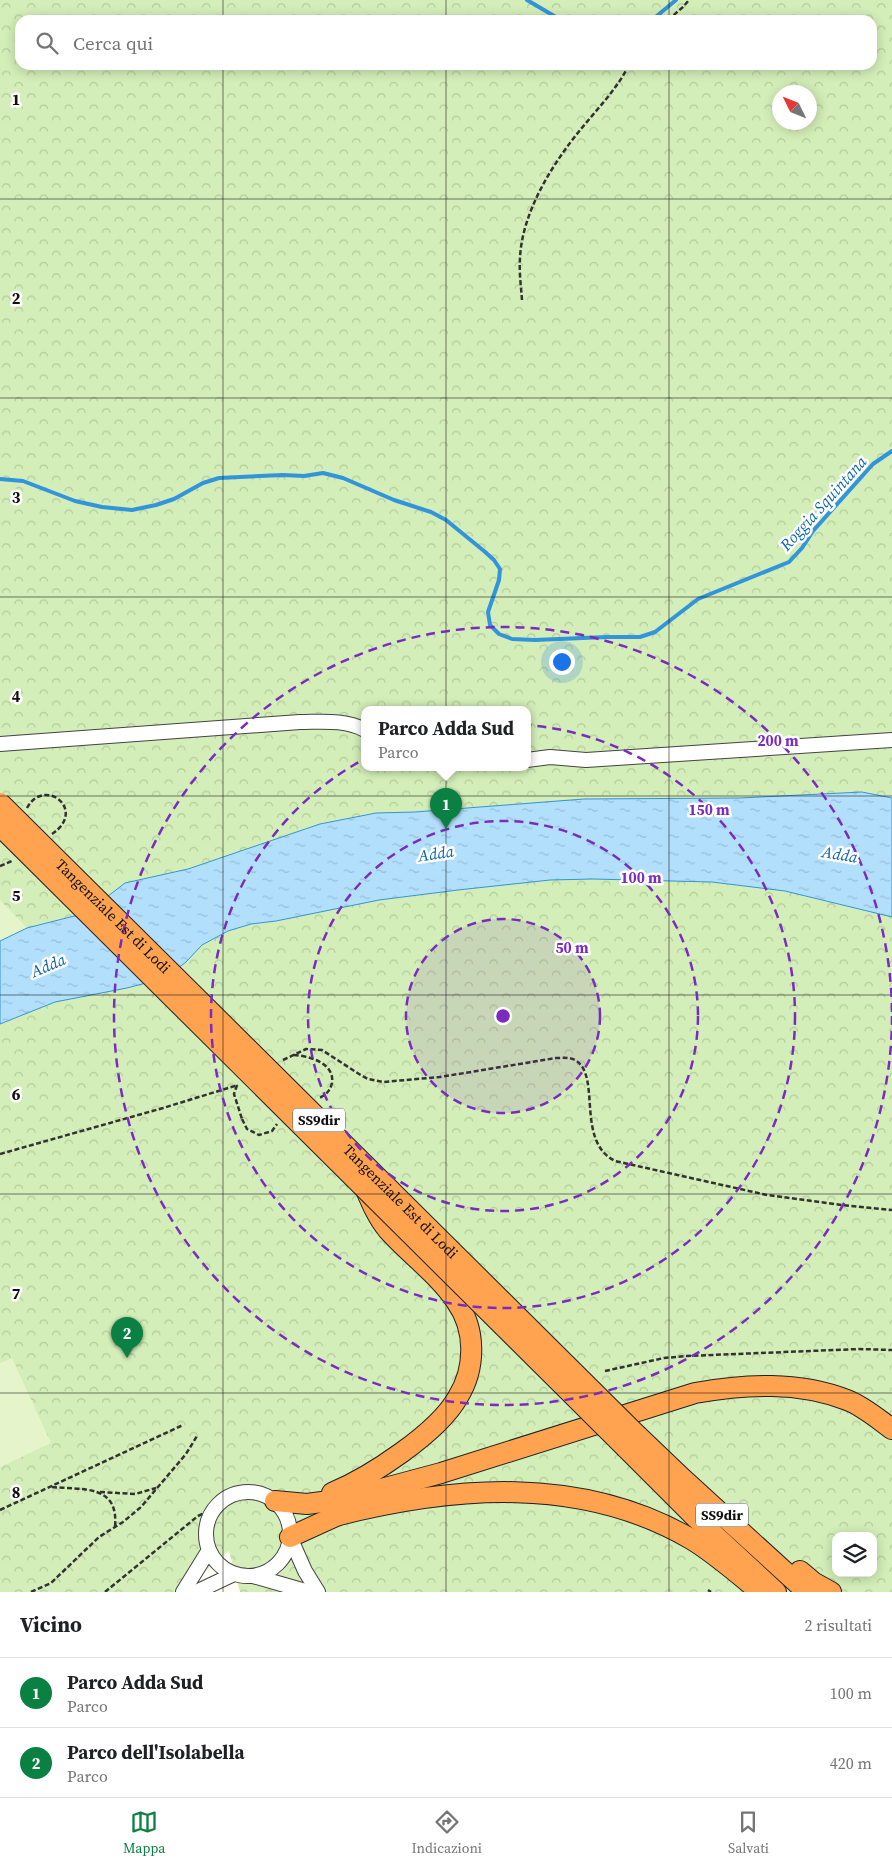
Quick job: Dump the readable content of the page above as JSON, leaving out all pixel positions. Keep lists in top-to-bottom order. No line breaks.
{"streets":{"highway":["Tangenziale Est di Lodi","SS9dir"]},"water":["Roggia Squintana","Adda"],"north":"top left","page":{"search":"Cerca qui","popup":["Parco Adda Sud","Parco"],"pins":["1","2"],"heading":["Vicino","2 risultati"],"list":[{"mark":"1","name":"Parco Adda Sud","note":"Parco","value":"100 m"},{"mark":"2","name":"Parco dell'Isolabella","note":"Parco","value":"420 m"}],"nav":["Mappa","Indicazioni","Salvati"]},"grid":{"rows":["1","2","3","4","5","6","7","8"]},"rings":["200 m","150 m","100 m","50 m"]}
